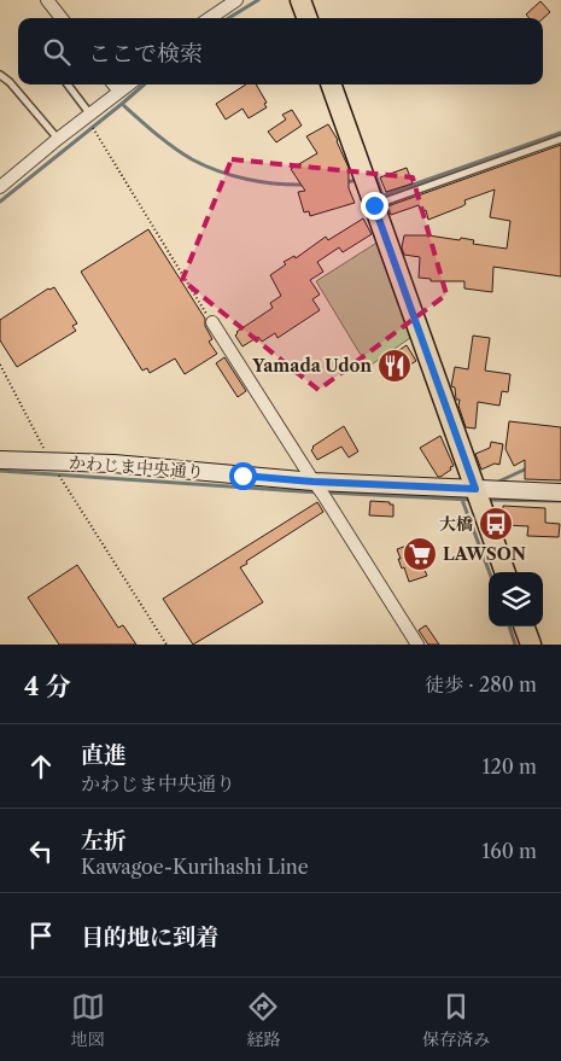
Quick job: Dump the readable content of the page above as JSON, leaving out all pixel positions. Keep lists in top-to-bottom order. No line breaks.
{"streets":{"street":["かわじま中央通り"]},"places":{"restaurant":["Yamada Udon"],"bus stop":["大橋"],"supermarket":["LAWSON"]},"page":{"search":"ここで検索","heading":["4 分","徒歩 · 280 m"],"list":[["直進","かわじま中央通り","120 m"],["左折","Kawagoe-Kurihashi Line","160 m"],"目的地に到着"],"nav":["地図","経路","保存済み"]}}
